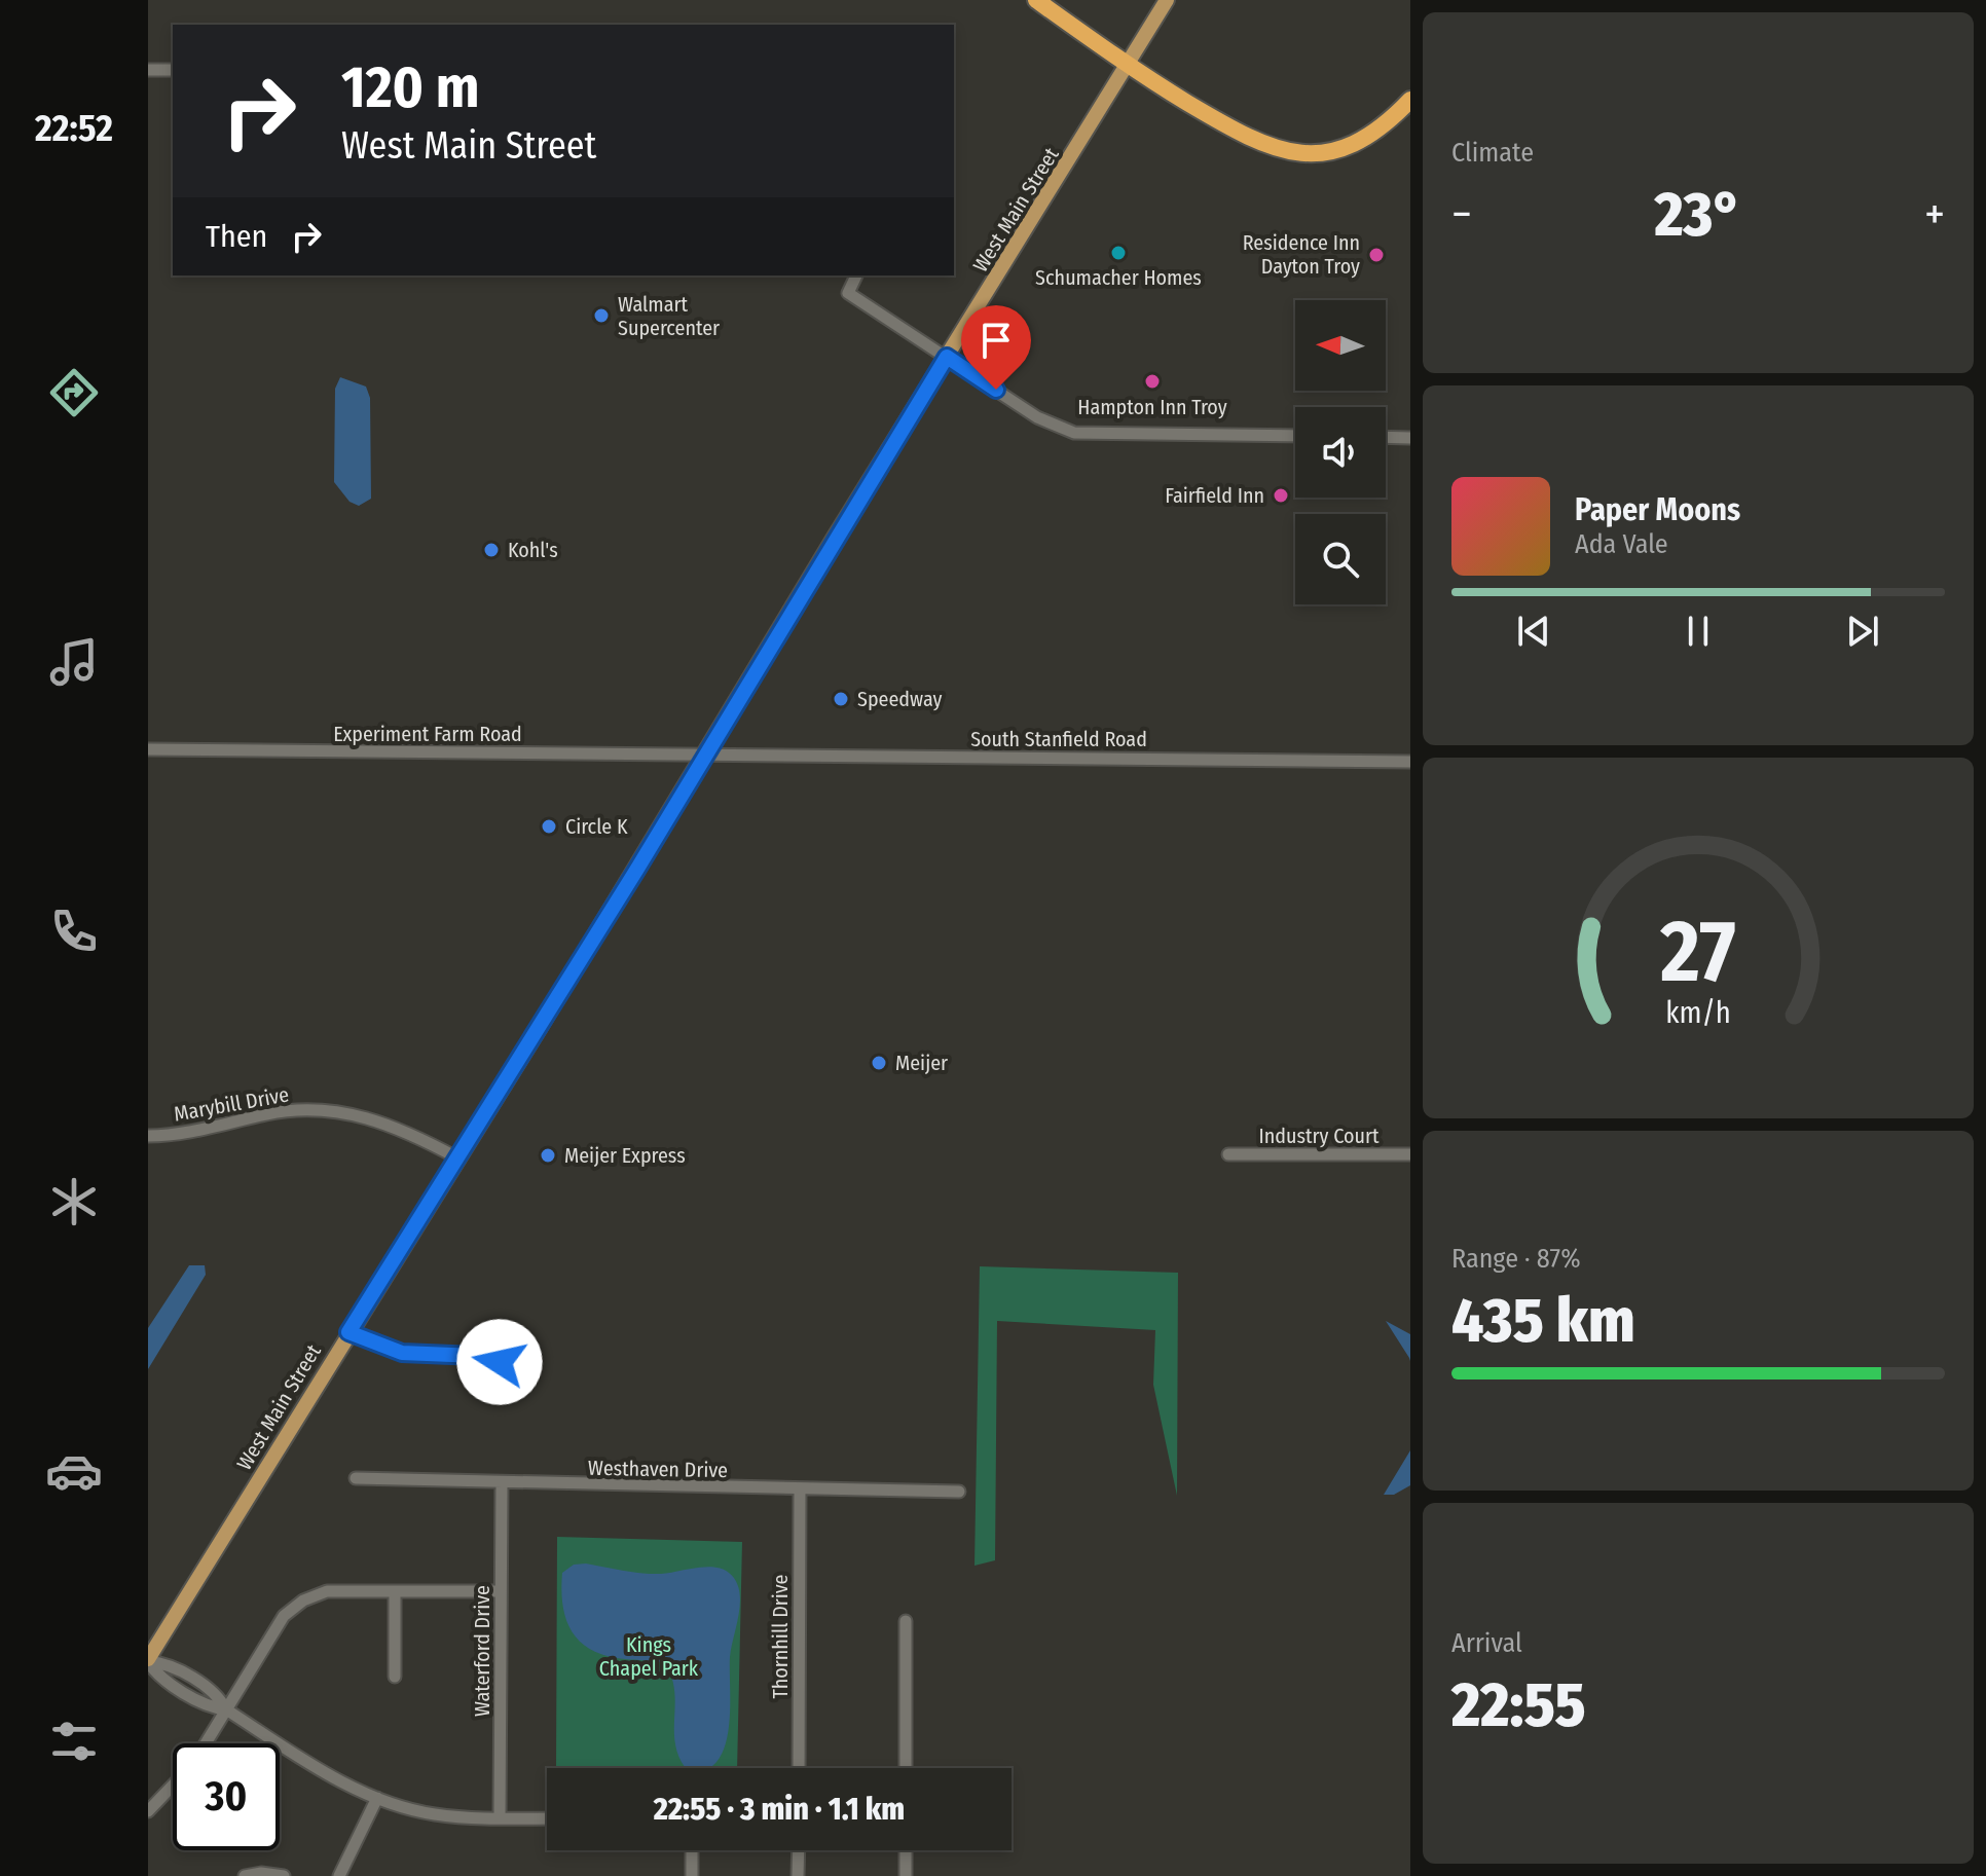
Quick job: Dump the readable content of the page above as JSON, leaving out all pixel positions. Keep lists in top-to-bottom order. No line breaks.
{"streets":{"main road":["West Main Street"],"street":["Experiment Farm Road","South Stanfield Road","Marybill Drive","Industry Court","Westhaven Drive","Thornhill Drive","Waterford Drive"]},"crossings":[["West Main Street","Experiment Farm Road"],["West Main Street","South Stanfield Road"],["West Main Street","Marybill Drive"],["Experiment Farm Road","South Stanfield Road"],["Westhaven Drive","Thornhill Drive"],["Westhaven Drive","Waterford Drive"]],"parks":["Kings Chapel Park"],"places":["Schumacher Homes","Residence Inn Dayton Troy","Walmart Supercenter","Hampton Inn Troy","Fairfield Inn","Kohl's","Speedway","Circle K","Meijer","Meijer Express"],"north":"left","page":{"tabs":"22:52","tile":["Climate",["Range · 87%","435 km"],["Arrival","22:55"]],"turn":["120 m","West Main Street"],"heat":["−","23°","+"],"then":"Then","song":["Paper Moons","Ada Vale"],"limit":"30","trip":"22:55 · 3 min · 1.1 km","gauge":["27","km/h"]}}
